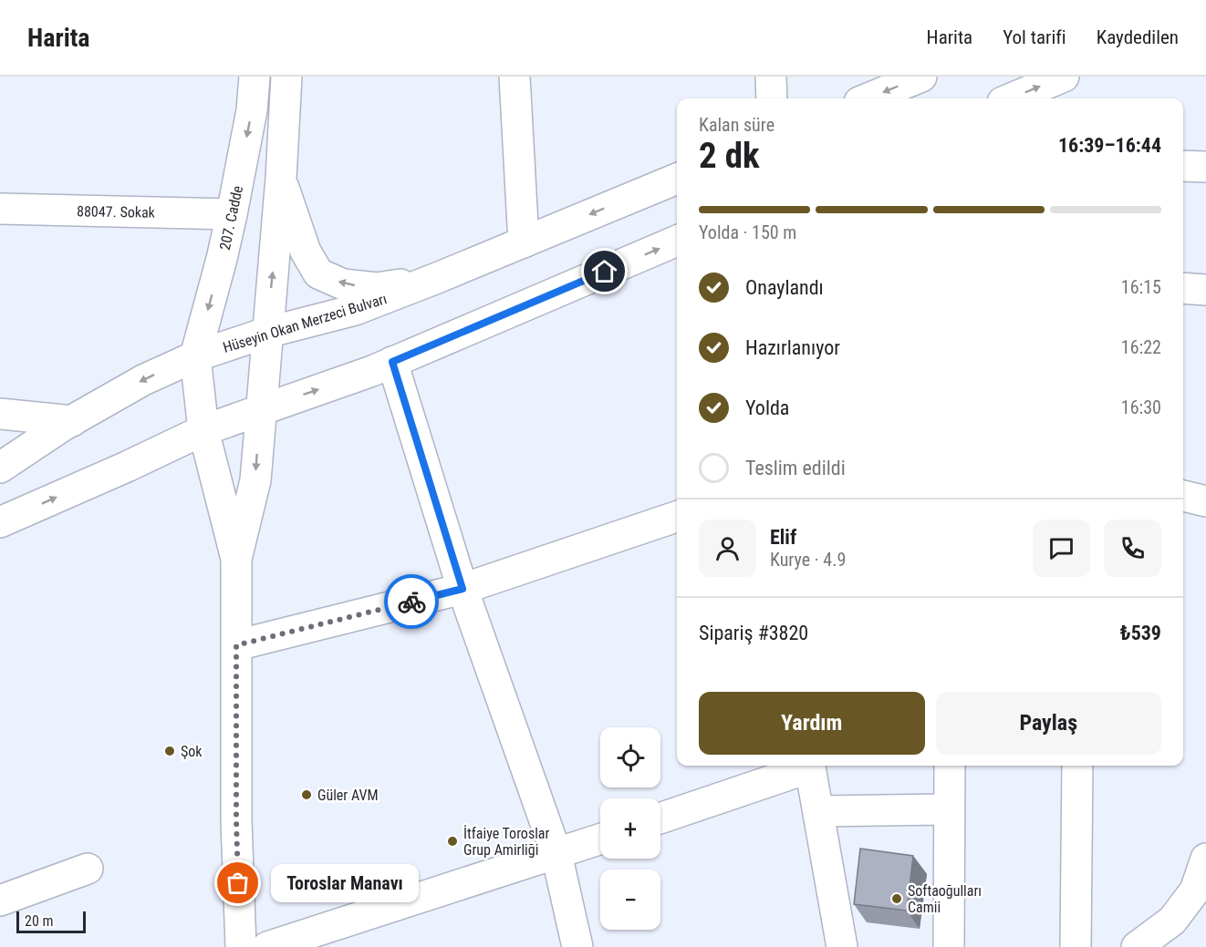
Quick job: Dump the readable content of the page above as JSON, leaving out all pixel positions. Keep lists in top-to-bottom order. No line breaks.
{"streets":{"street":["88047. Sokak","207. Cadde","Hüseyin Okan Merzeci Bulvarı"]},"crossings":[["88047. Sokak","207. Cadde"],["207. Cadde","Hüseyin Okan Merzeci Bulvarı"]],"places":["Şok","Güler AVM","İtfaiye Toroslar Grup Amirliği","Toroslar Manavı","Softaoğulları Camii"],"scale_bar":"20 m","page":{"header":"Harita","nav":["Harita","Yol tarifi","Kaydedilen"],"heading":["2 dk","Kalan süre","16:39–16:44"],"panel":["Elif","Kurye · 4.9","Sipariş #3820","₺539"],"bar":"Yolda · 150 m","list":[["Onaylandı","16:15"],["Hazırlanıyor","16:22"],["Yolda","16:30"],"Teslim edildi"],"buttons":["Yardım","Paylaş"],"map_buttons":["+","−"],"bubble":"Toroslar Manavı","scale":"20 m"}}
